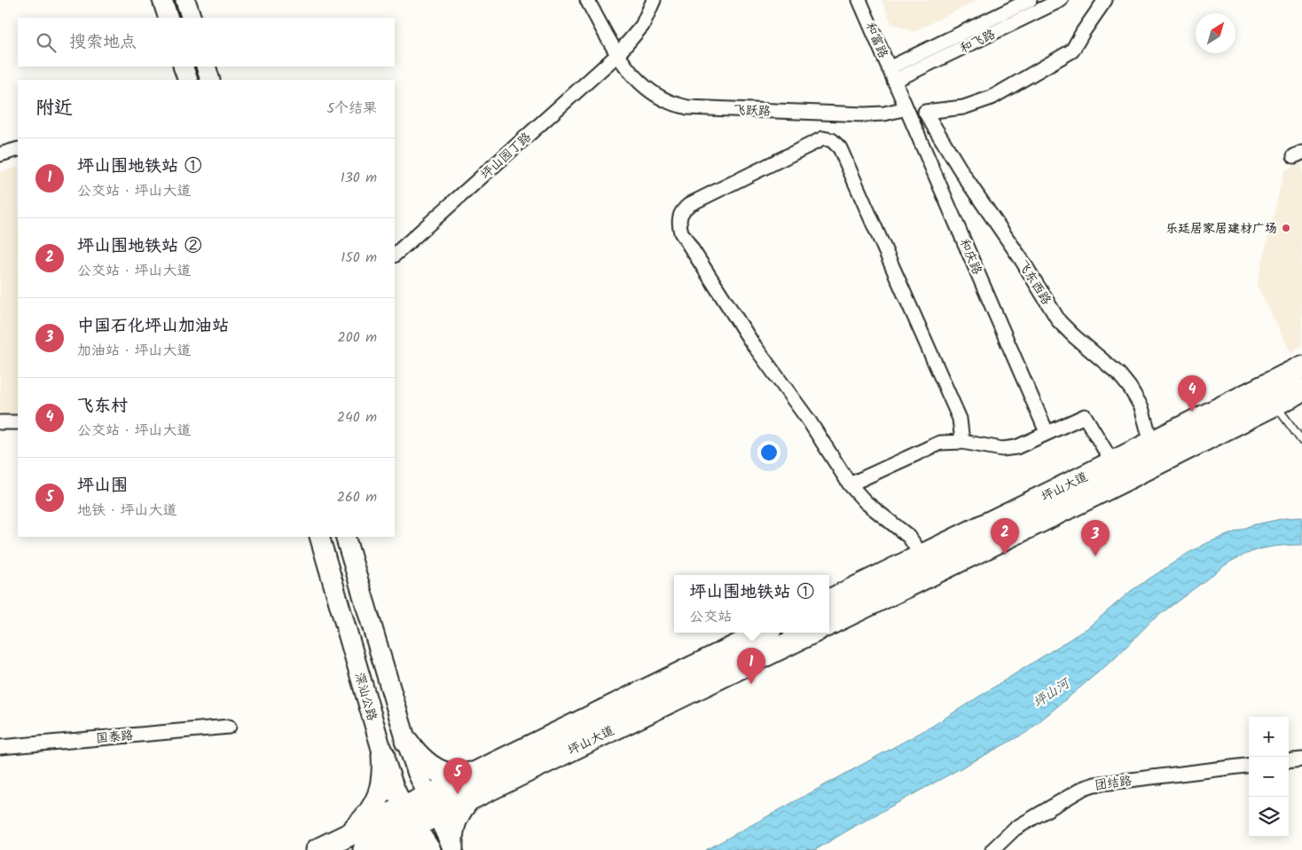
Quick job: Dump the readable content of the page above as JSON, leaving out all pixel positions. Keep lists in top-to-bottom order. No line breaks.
{"streets":{"highway":["坪山大道"],"main road":["深汕公路"],"street":["和富路","和飞路","飞跃路","坪山园丁路","和庆路","飞东西路","国泰路","团结路"]},"crossings":[["和富路","和飞路"],["和富路","和庆路"],["和飞路","和庆路"],["飞跃路","坪山园丁路"],["飞跃路","和庆路"],["飞东西路","坪山大道"],["坪山大道","深汕公路"]],"water":["坪山河"],"places":["乐廷居家居建材广场"],"north":"top right","page":{"search":"搜索地点","heading":["附近","5个结果"],"list":[{"mark":"1","name":"坪山围地铁站 ①","note":"公交站 · 坪山大道","value":"130 m"},{"mark":"2","name":"坪山围地铁站 ②","note":"公交站 · 坪山大道","value":"150 m"},{"mark":"3","name":"中国石化坪山加油站","note":"加油站 · 坪山大道","value":"200 m"},{"mark":"4","name":"飞东村","note":"公交站 · 坪山大道","value":"240 m"},{"mark":"5","name":"坪山围","note":"地铁 · 坪山大道","value":"260 m"}],"pins":["4","2","3","1","5"],"popup":["坪山围地铁站 ①","公交站"],"map_buttons":["+","−"]}}
